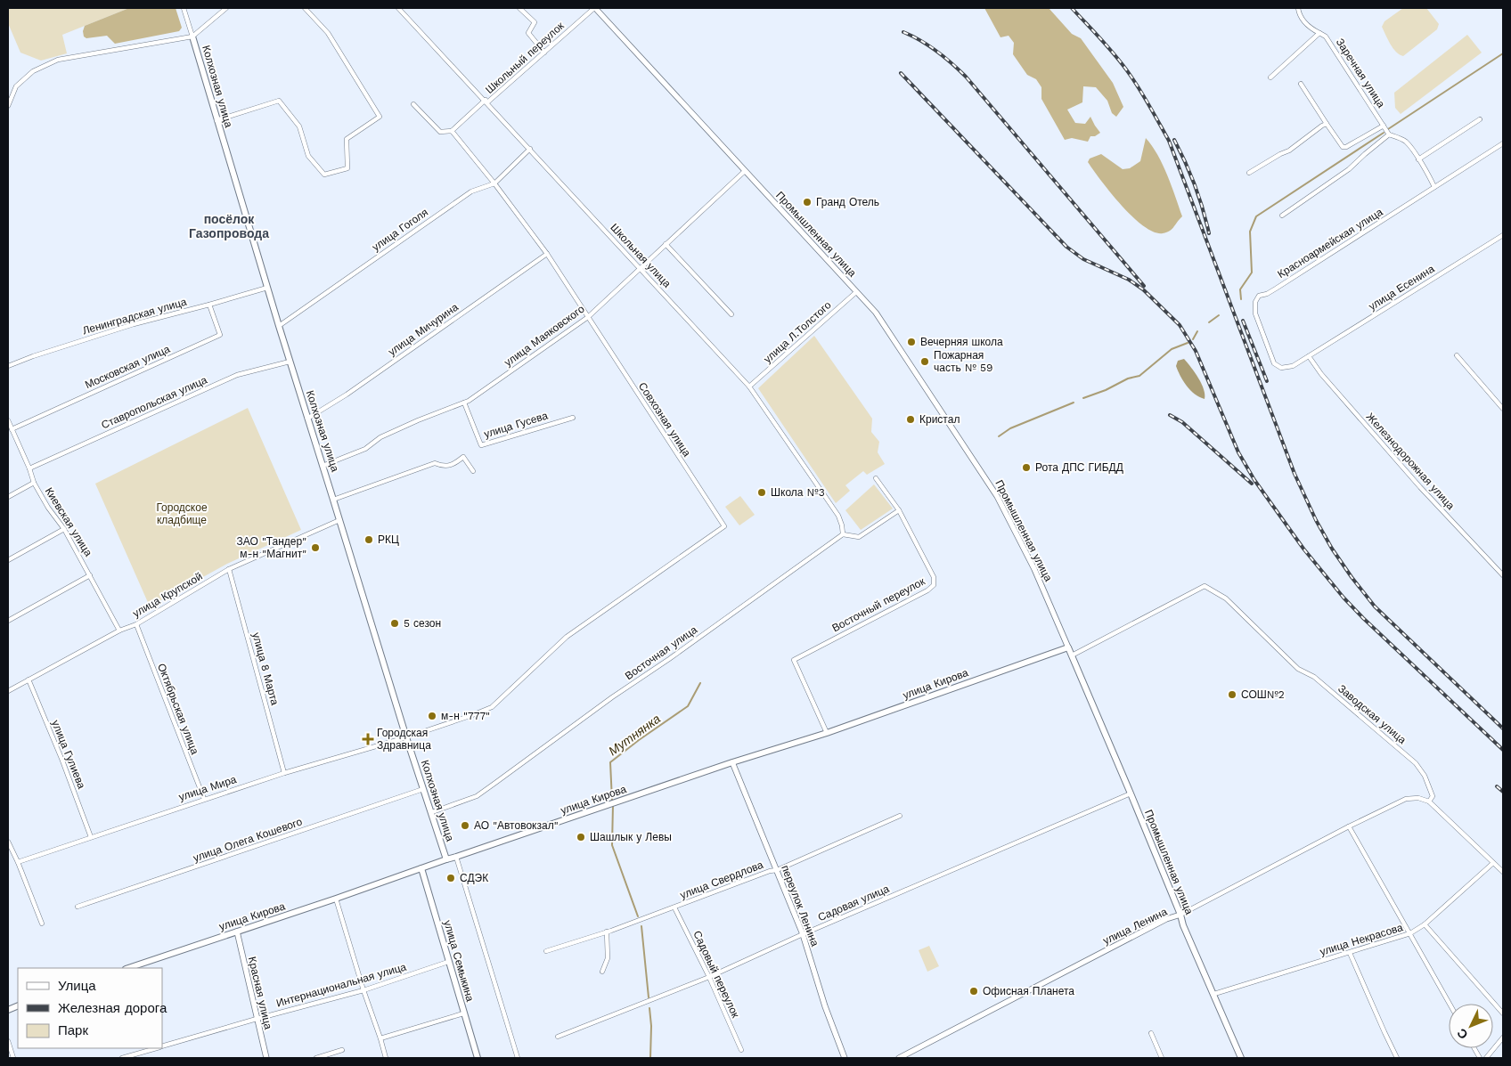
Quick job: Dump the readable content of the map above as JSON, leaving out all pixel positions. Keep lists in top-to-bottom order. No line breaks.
{"streets":{"main road":["Колхозная улица","Промышленная улица","улица Кирова","улица Семыкина"],"street":["Школьный переулок","Заречная улица","улица Гоголя","Красноармейская улица","Школьная улица","улица Есенина","Ленинградская улица","улица Мичурина","улица Л.Толстого","улица Маяковского","Московская улица","Ставропольская улица","Совхозная улица","улица Гусева","Железнодорожная улица","Киевская улица","улица Крупской","Восточный переулок","Восточная улица","улица 8 Марта","Октябрьская улица","Заводская улица","улица Гулиева","улица Мира","улица Олега Кошевого","улица Свердлова","Садовая улица","переулок Ленина","улица Ленина","улица Некрасова","Садовый переулок","Интернациональная улица","Красная улица"]},"crossings":[["Школьный переулок","Промышленная улица"],["Школьный переулок","Школьная улица"],["Школьный переулок","Совхозная улица"],["Заречная улица","Красноармейская улица"],["Колхозная улица","улица Гоголя"],["Колхозная улица","Ленинградская улица"],["Колхозная улица","улица Мичурина"],["Колхозная улица","улица Маяковского"],["Колхозная улица","Ставропольская улица"],["Колхозная улица","улица Крупской"],["Колхозная улица","Восточная улица"],["Колхозная улица","улица Кирова"],["Колхозная улица","улица Мира"],["Колхозная улица","улица Олега Кошевого"],["улица Гоголя","Школьная улица"],["улица Гоголя","Совхозная улица"],["Промышленная улица","улица Л.Толстого"],["Промышленная улица","улица Маяковского"],["Промышленная улица","улица Кирова"],["Промышленная улица","Заводская улица"],["Промышленная улица","Садовая улица"],["Промышленная улица","улица Ленина"],["Промышленная улица","улица Некрасова"],["Красноармейская улица","улица Есенина"],["Красноармейская улица","Железнодорожная улица"],["Школьная улица","улица Л.Толстого"],["Школьная улица","улица Маяковского"],["Школьная улица","Восточная улица"],["улица Есенина","Железнодорожная улица"],["Ленинградская улица","Московская улица"],["улица Мичурина","Совхозная улица"],["улица Маяковского","Совхозная улица"],["улица Маяковского","улица Гусева"],["Московская улица","Киевская улица"],["Ставропольская улица","Киевская улица"],["Совхозная улица","улица Мира"],["Киевская улица","улица Крупской"],["улица Крупской","улица 8 Марта"],["улица Крупской","Октябрьская улица"],["улица Крупской","улица Гулиева"],["Восточный переулок","улица Кирова"],["улица 8 Марта","улица Мира"],["улица Кирова","переулок Ленина"],["улица Кирова","улица Семыкина"],["улица Кирова","Красная улица"],["Октябрьская улица","улица Мира"],["Заводская улица","улица Ленина"],["улица Гулиева","улица Мира"],["улица Свердлова","переулок Ленина"],["улица Свердлова","Садовый переулок"],["Садовая улица","переулок Ленина"],["Садовая улица","Садовый переулок"],["улица Семыкина","Интернациональная улица"],["Интернациональная улица","Красная улица"]],"districts":["посёлок Газопровода"],"water":["Мутнянка"],"parks":["Городское кладбище"],"places":{"other":["Гранд Отель","Вечерняя школа","Пожарная часть № 59","Кристал","Рота ДПС ГИБДД","Школа №3","РКЦ","ЗАО \"Тандер\" м-н \"Магнит\"","5 сезон","СОШ№2","м-н \"777\"","АО \"Автовокзал\"","Шашлык у Левы","СДЭК","Офисная Планета"],"health":["Городская Здравница"]},"legend":["Улица","Железная дорога","Парк"],"north":"bottom left"}
